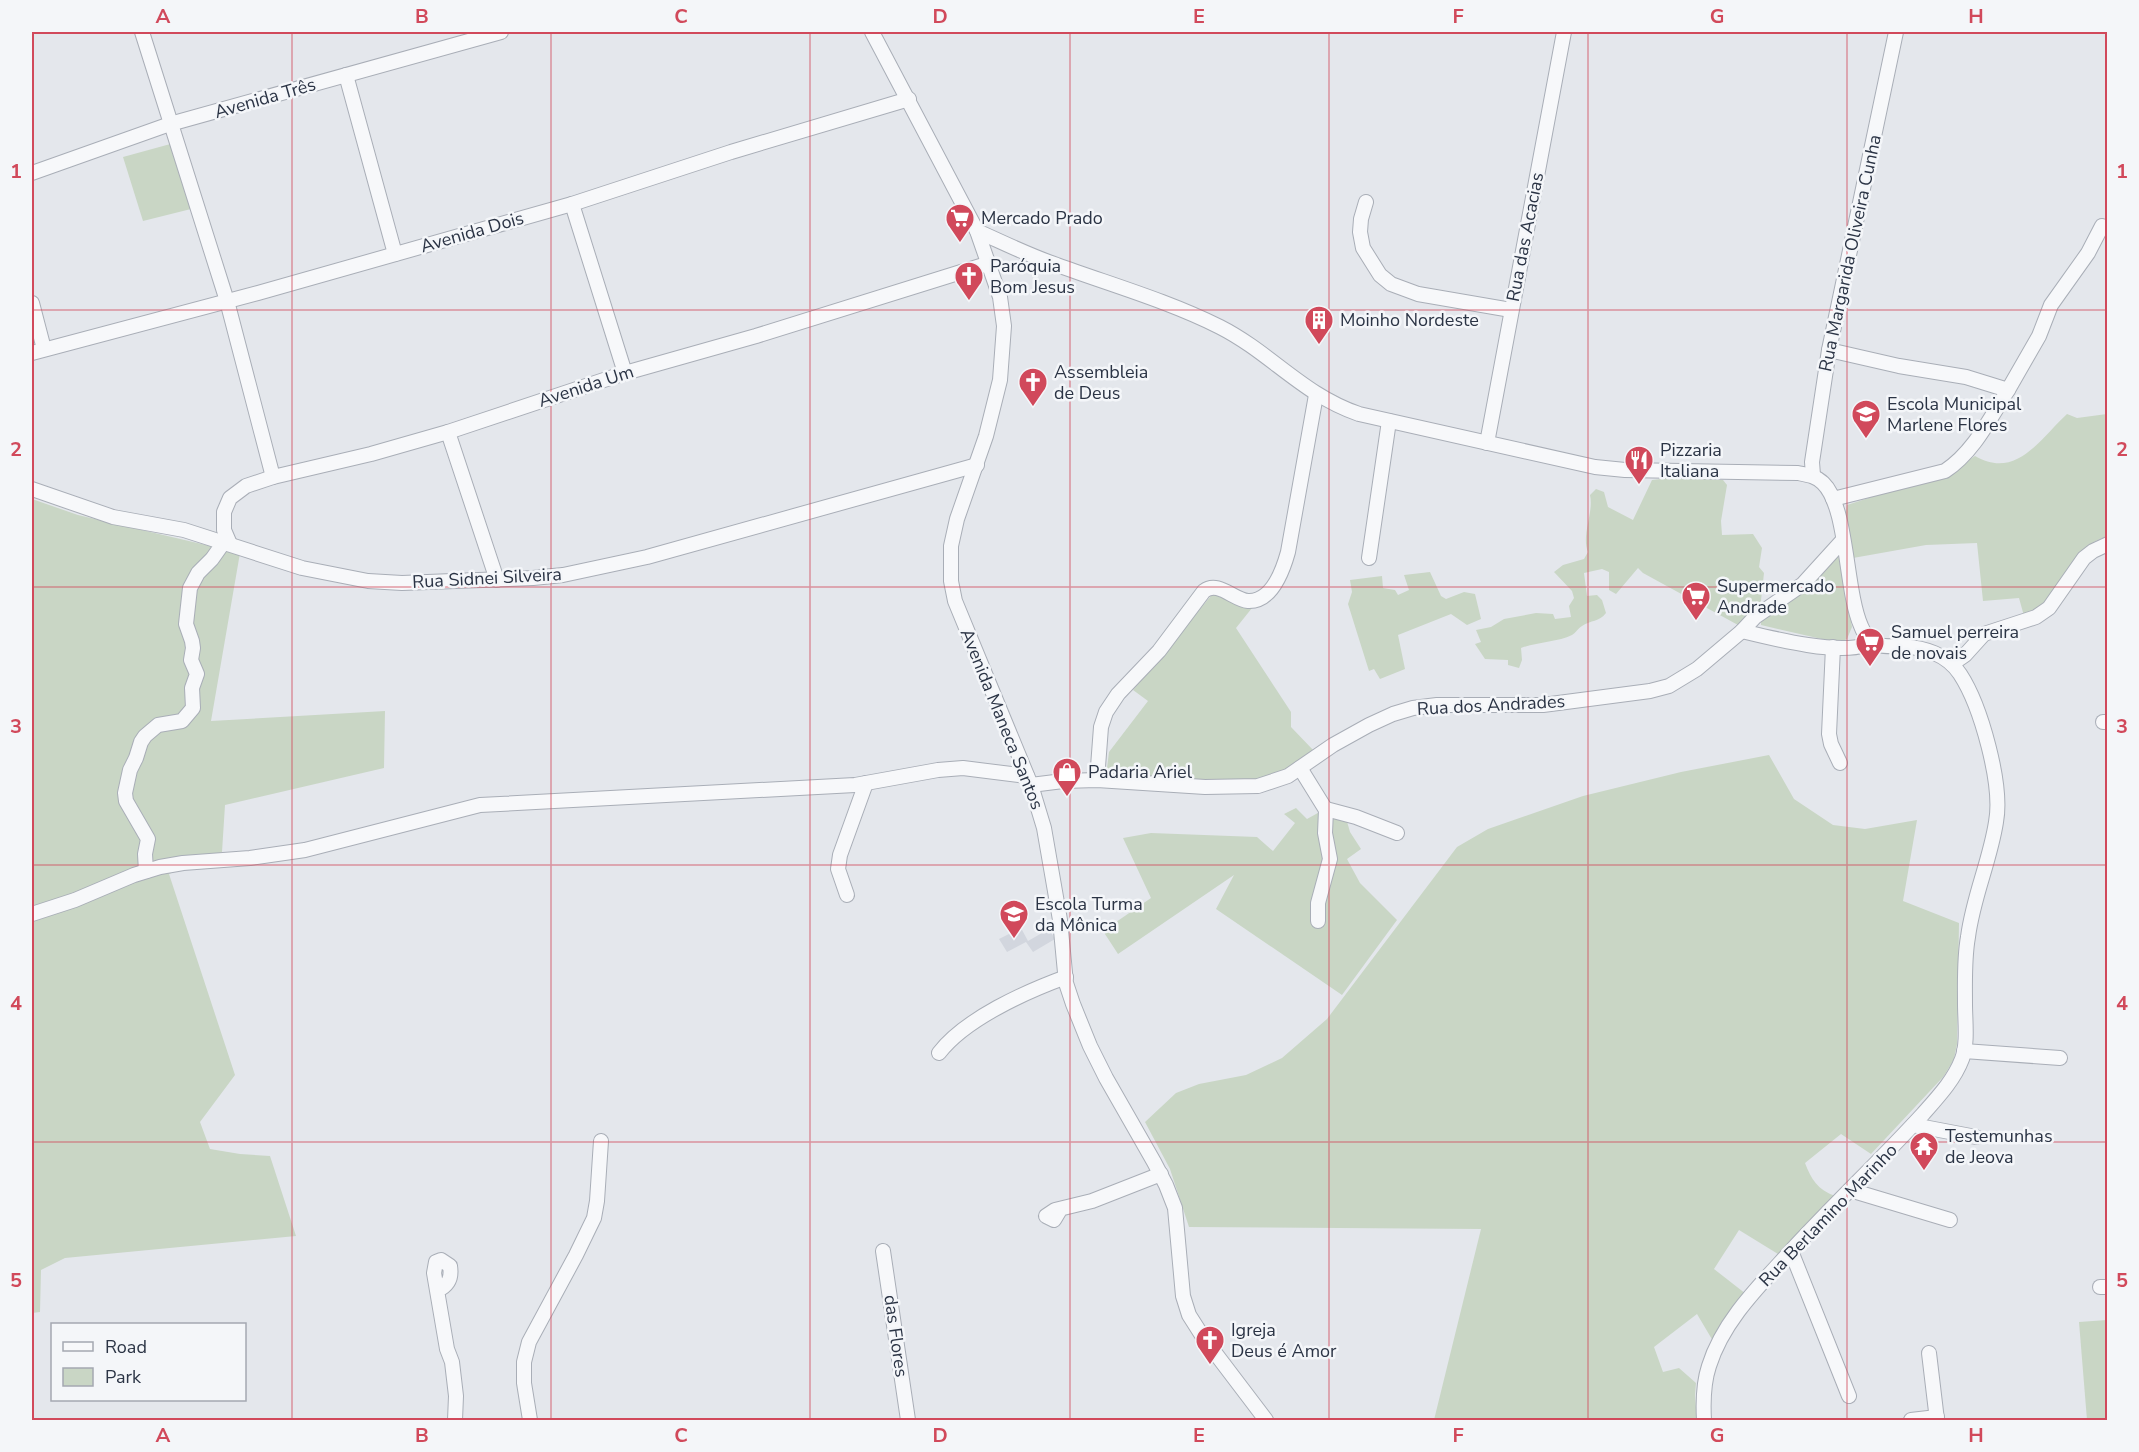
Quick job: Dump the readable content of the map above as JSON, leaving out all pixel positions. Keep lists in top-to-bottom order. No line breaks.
{"streets":{"street":["Avenida Três","Avenida Dois","Rua das Acacias","Rua Margarida Oliveira Cunha","Avenida Um","Rua Sidnei Silveira","Rua dos Andrades","Avenida Maneca Santos","Rua Berlamino Marinho","das Flores"]},"crossings":[["Avenida Dois","Avenida Maneca Santos"],["Avenida Um","Rua Sidnei Silveira"],["Avenida Um","Avenida Maneca Santos"],["Rua Sidnei Silveira","Avenida Maneca Santos"],["Rua dos Andrades","Avenida Maneca Santos"]],"places":{"supermarket":["Mercado Prado","Supermercado Andrade","Samuel perreira de novais"],"church":["Paróquia Bom Jesus","Assembleia de Deus","Igreja Deus é Amor"],"building":["Moinho Nordeste"],"school or university":["Escola Municipal Marlene Flores","Escola Turma da Mônica"],"restaurant":["Pizzaria Italiana"],"shop":["Padaria Ariel"],"temple":["Testemunhas de Jeova"]},"legend":["Road","Park"],"grid":{"columns":["A","B","C","D","E","F","G","H"],"rows":["1","2","3","4","5"]}}
